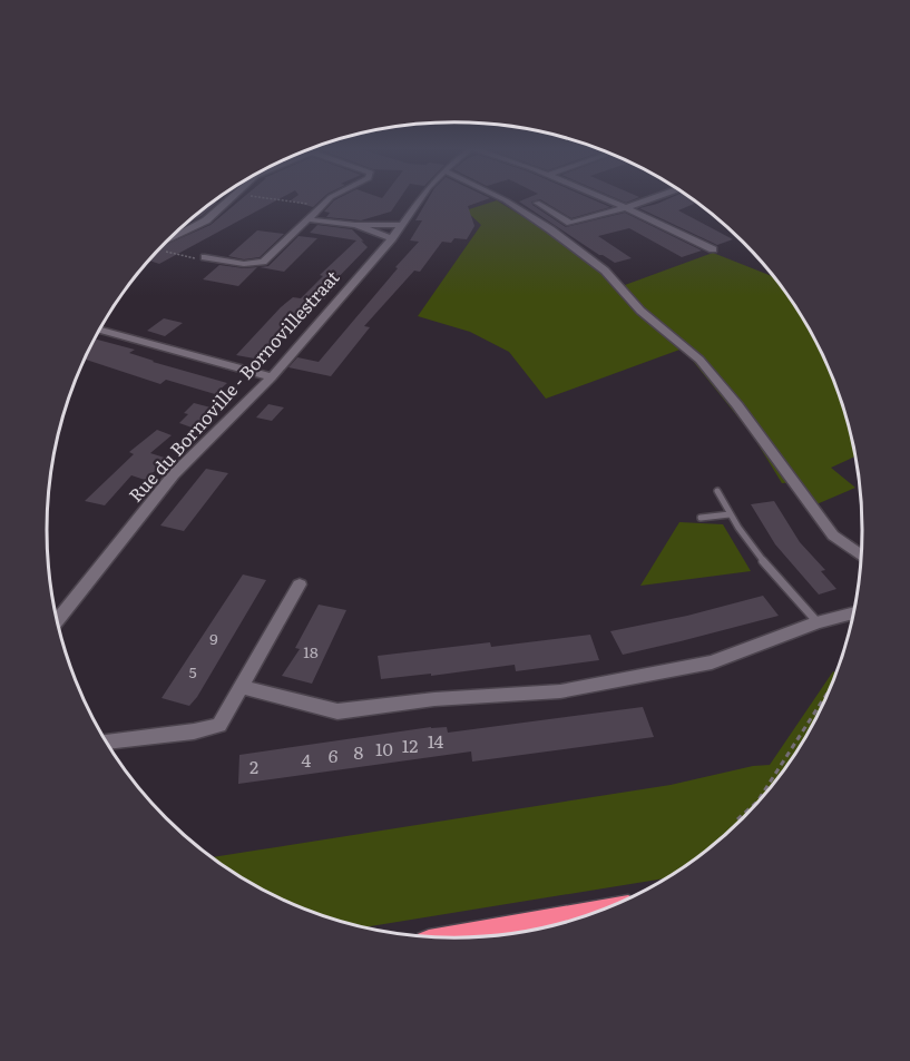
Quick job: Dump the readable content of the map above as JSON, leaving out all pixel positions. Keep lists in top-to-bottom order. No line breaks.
{"streets":{"street":["Rue du Bornoville - Bornovillestraat"]},"house_numbers":["9","18","5","14","12","10","8","6","4","2"]}
